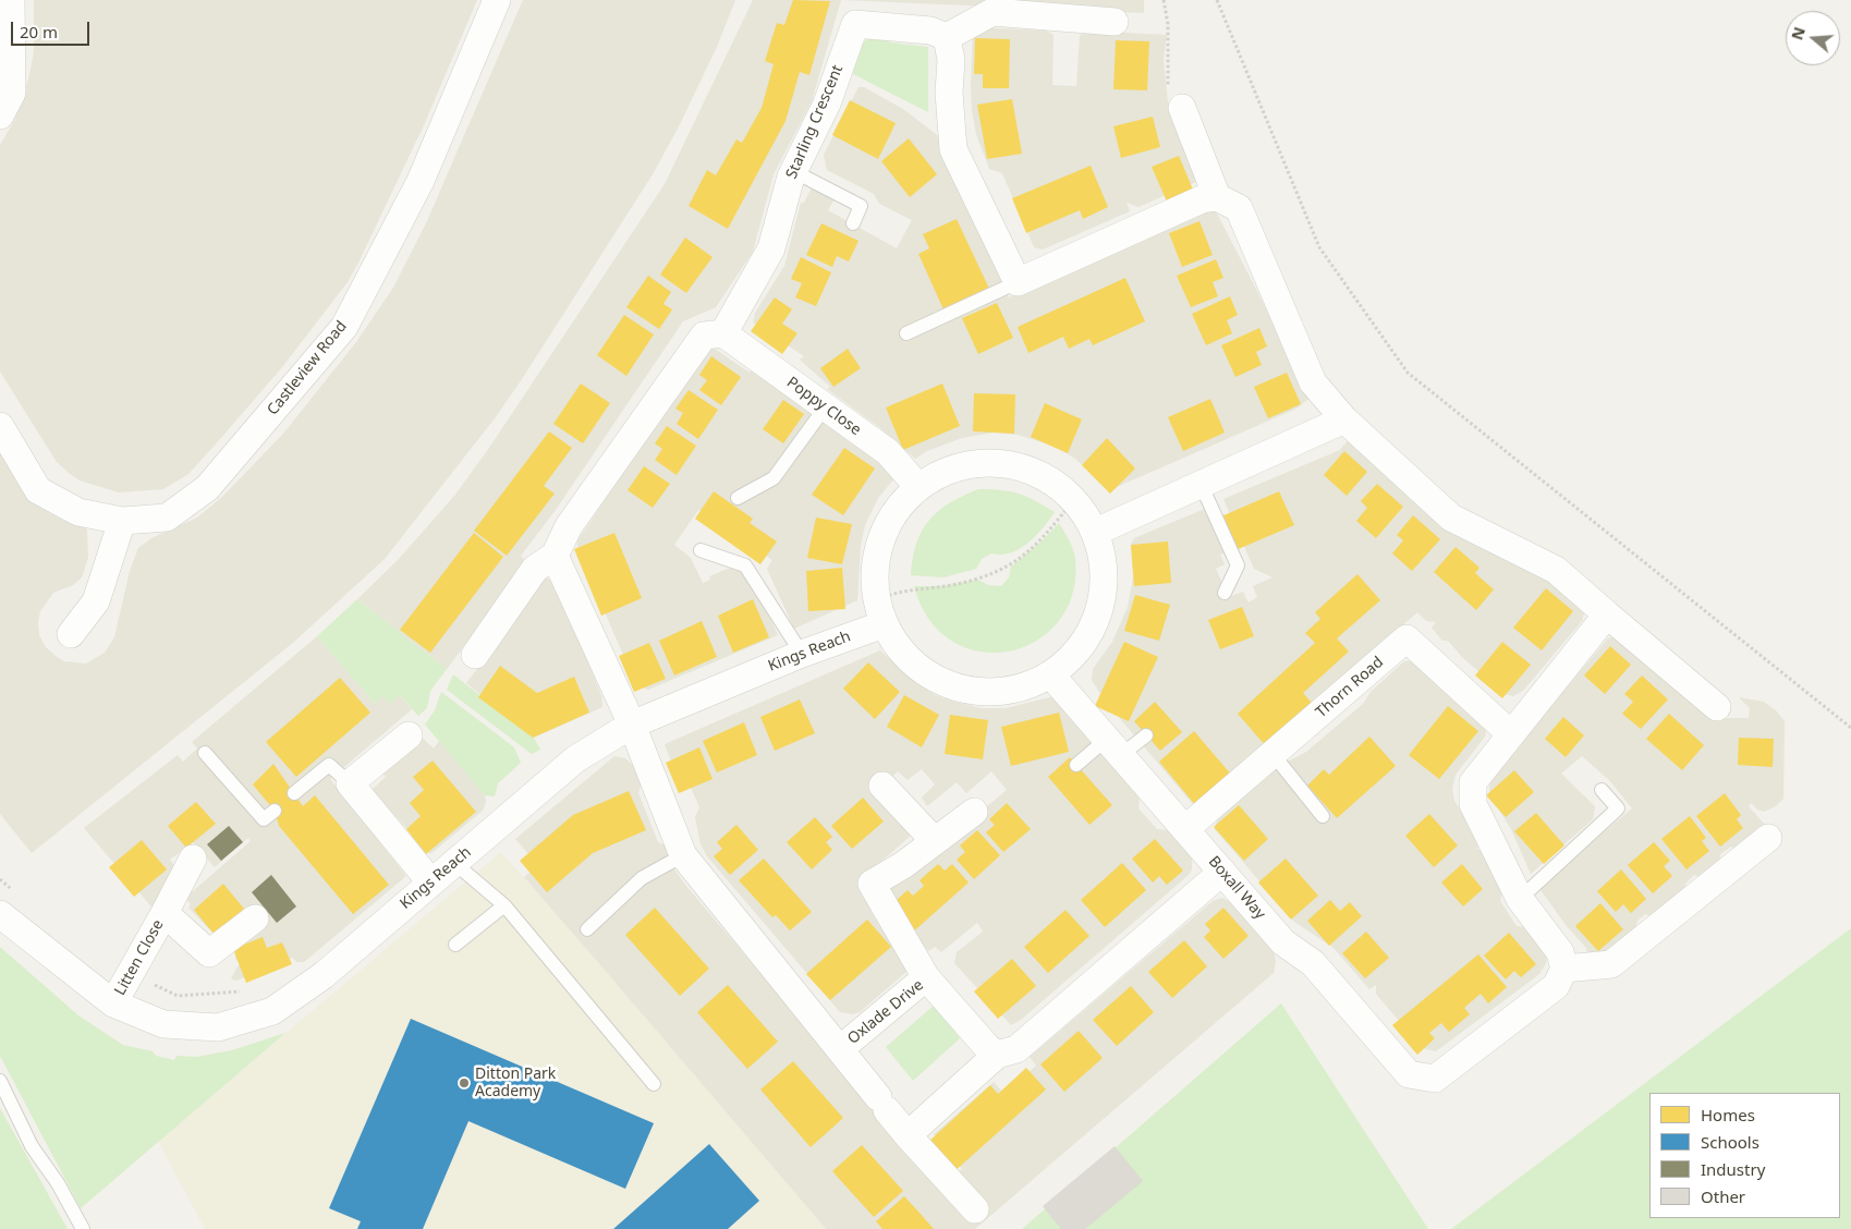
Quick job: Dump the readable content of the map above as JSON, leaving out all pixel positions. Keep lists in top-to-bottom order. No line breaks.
{"streets":{"street":["Starling Crescent","Castleview Road","Poppy Close","Kings Reach","Thorn Road","Boxall Way","Litten Close","Oxlade Drive"]},"crossings":[["Starling Crescent","Poppy Close"],["Kings Reach","Litten Close"],["Kings Reach","Oxlade Drive"],["Thorn Road","Boxall Way"]],"places":["Ditton Park Academy"],"legend":["Homes","Schools","Industry","Other"],"scale_bar":"20 m","north":"left"}
